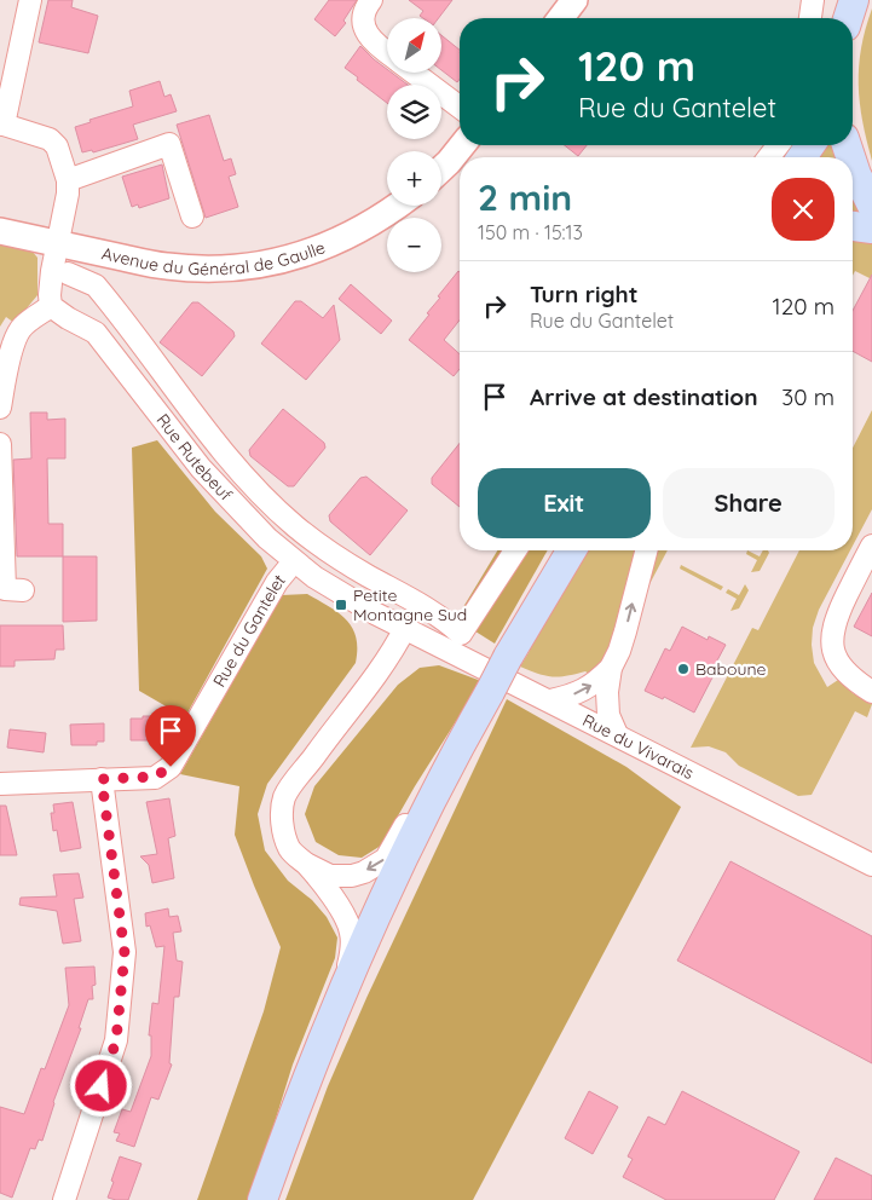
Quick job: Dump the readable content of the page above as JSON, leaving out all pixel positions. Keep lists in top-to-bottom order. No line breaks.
{"streets":{"street":["Avenue du Général de Gaulle","Rue Rutebeuf","Rue du Gantelet","Rue du Vivarais"]},"crossings":[["Rue Rutebeuf","Rue du Gantelet"],["Rue Rutebeuf","Rue du Vivarais"]],"places":{"transit":["Petite Montagne Sud"],"other":["Baboune"]},"north":"top right","page":{"map_buttons":["+","−"],"turn":["120 m","Rue du Gantelet"],"heading":["2 min","150 m · 15:13"],"list":[{"name":"Turn right","note":"Rue du Gantelet","value":"120 m"},{"name":"Arrive at destination","value":"30 m"}],"buttons":["Exit","Share"]}}
